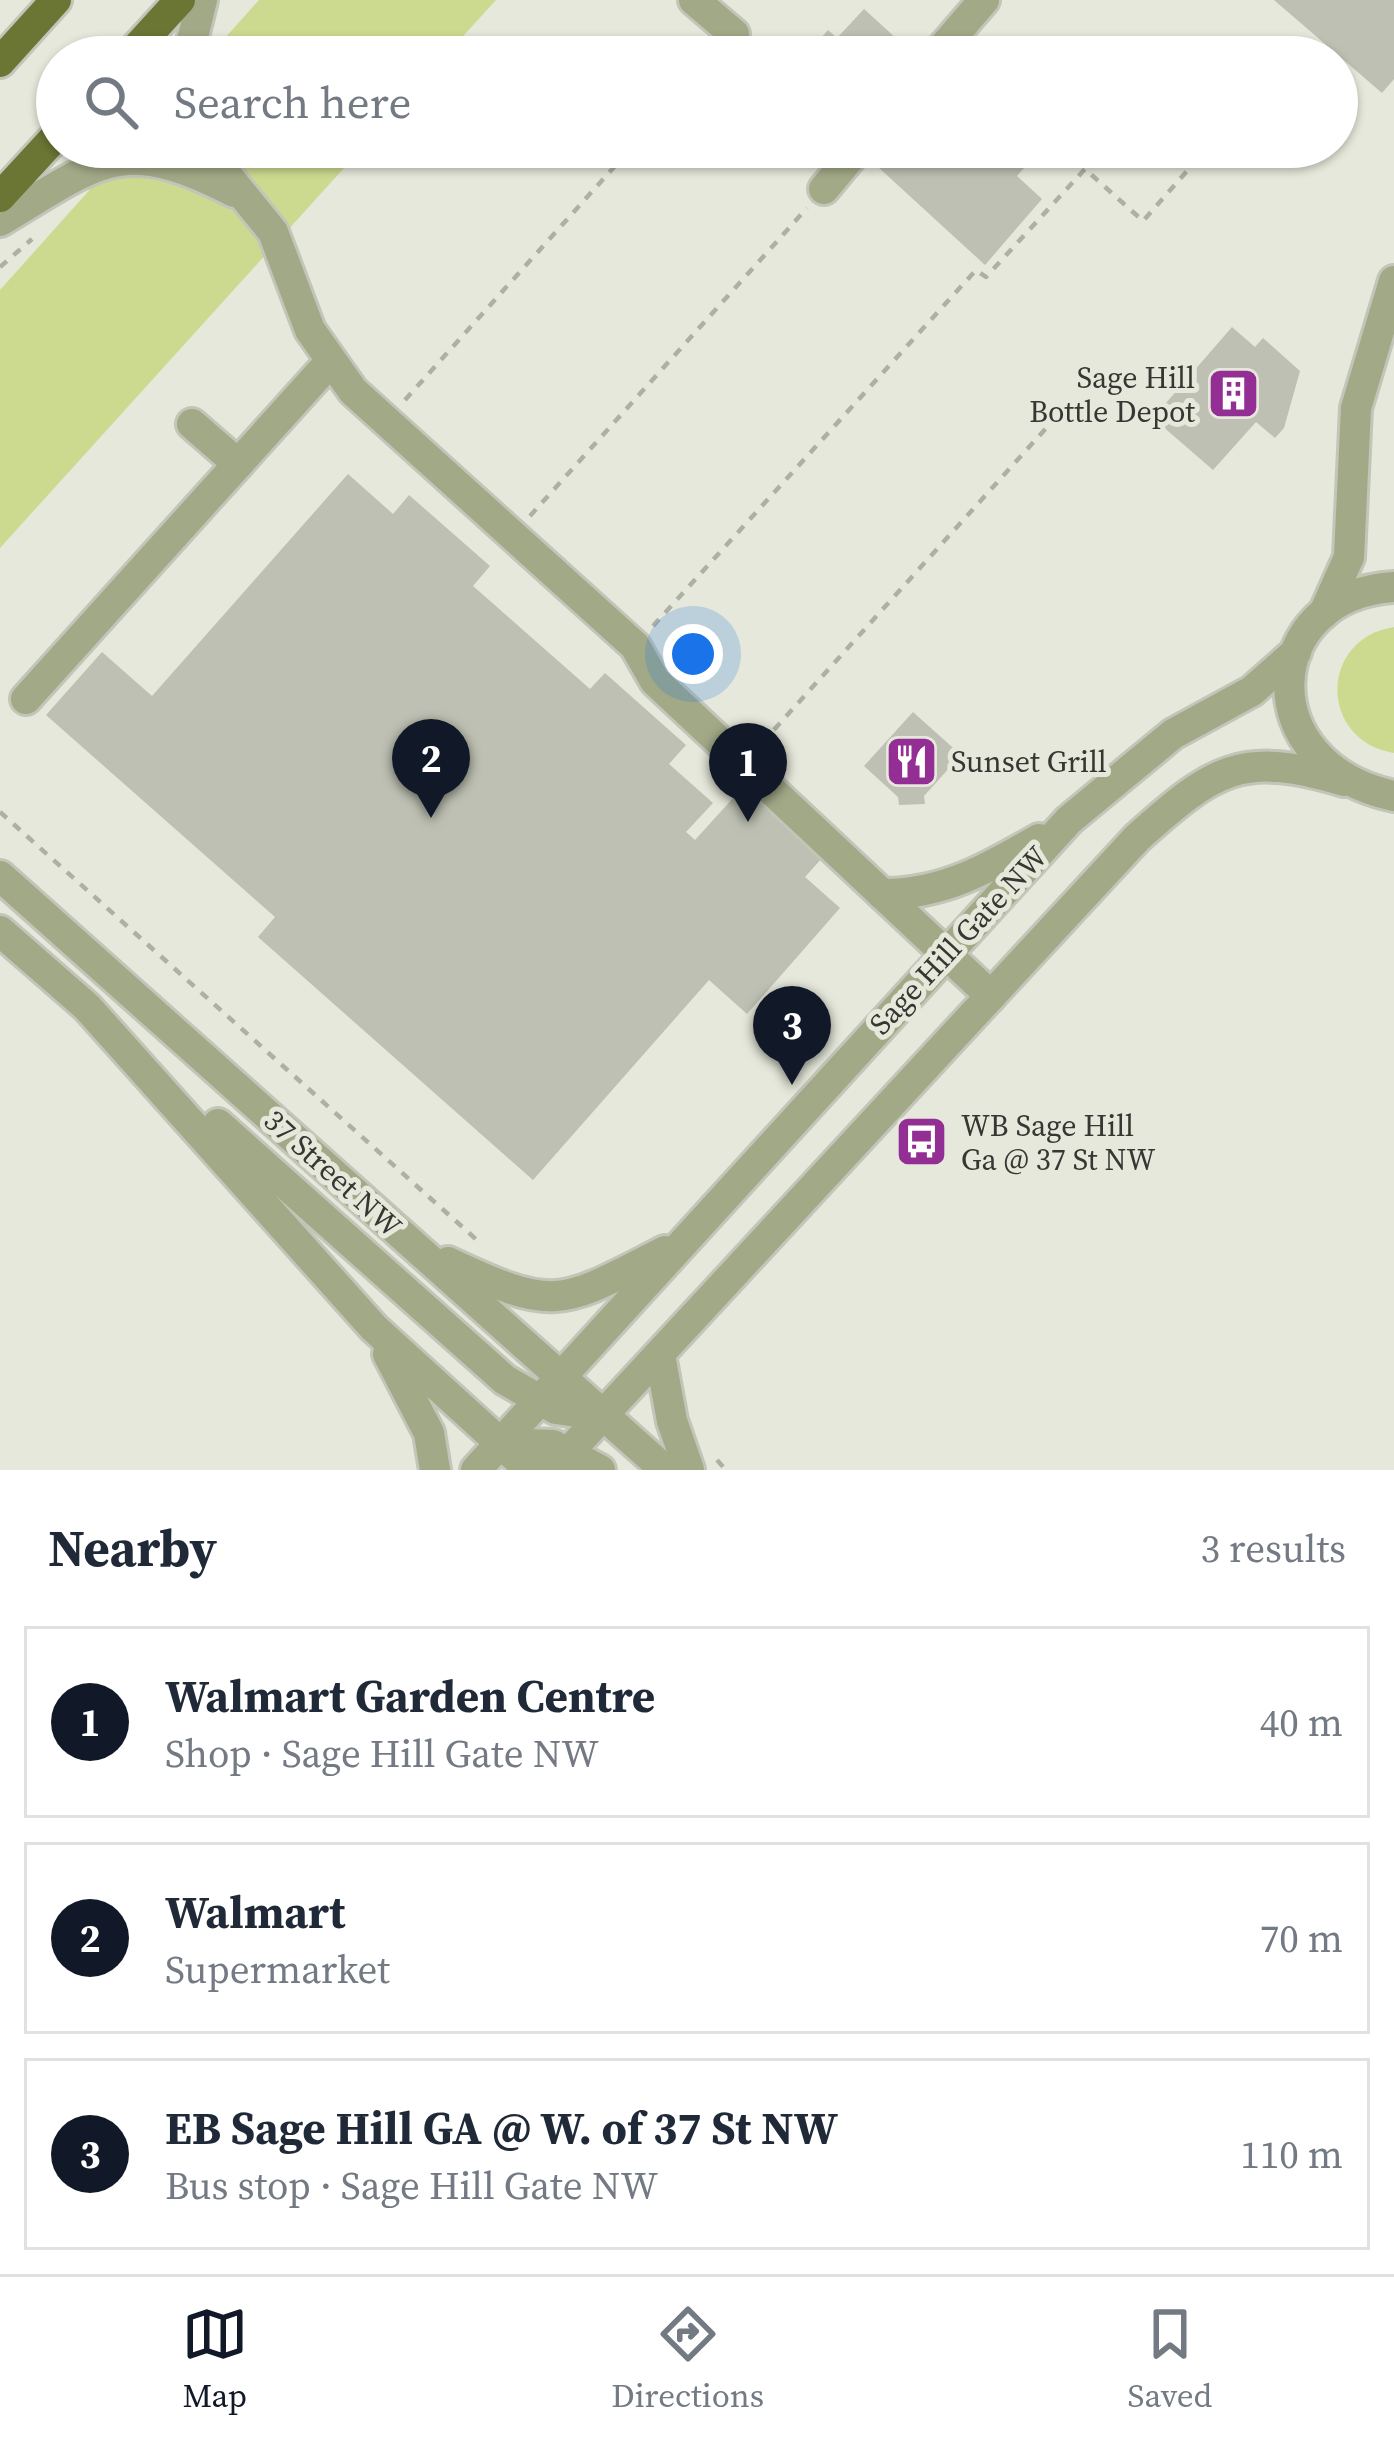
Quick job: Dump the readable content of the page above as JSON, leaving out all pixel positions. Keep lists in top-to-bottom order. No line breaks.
{"streets":{"street":["Sage Hill Gate NW","37 Street NW"]},"crossings":[["Sage Hill Gate NW","37 Street NW"]],"places":{"building":["Sage Hill Bottle Depot"],"restaurant":["Sunset Grill"],"bus stop":["WB Sage Hill Ga @ 37 St NW"]},"page":{"search":"Search here","pins":["2","1","3"],"heading":["Nearby","3 results"],"list":[{"mark":"1","name":"Walmart Garden Centre","note":"Shop · Sage Hill Gate NW","value":"40 m"},{"mark":"2","name":"Walmart","note":"Supermarket","value":"70 m"},{"mark":"3","name":"EB Sage Hill GA @ W. of 37 St NW","note":"Bus stop · Sage Hill Gate NW","value":"110 m"}],"nav":["Map","Directions","Saved"]}}
